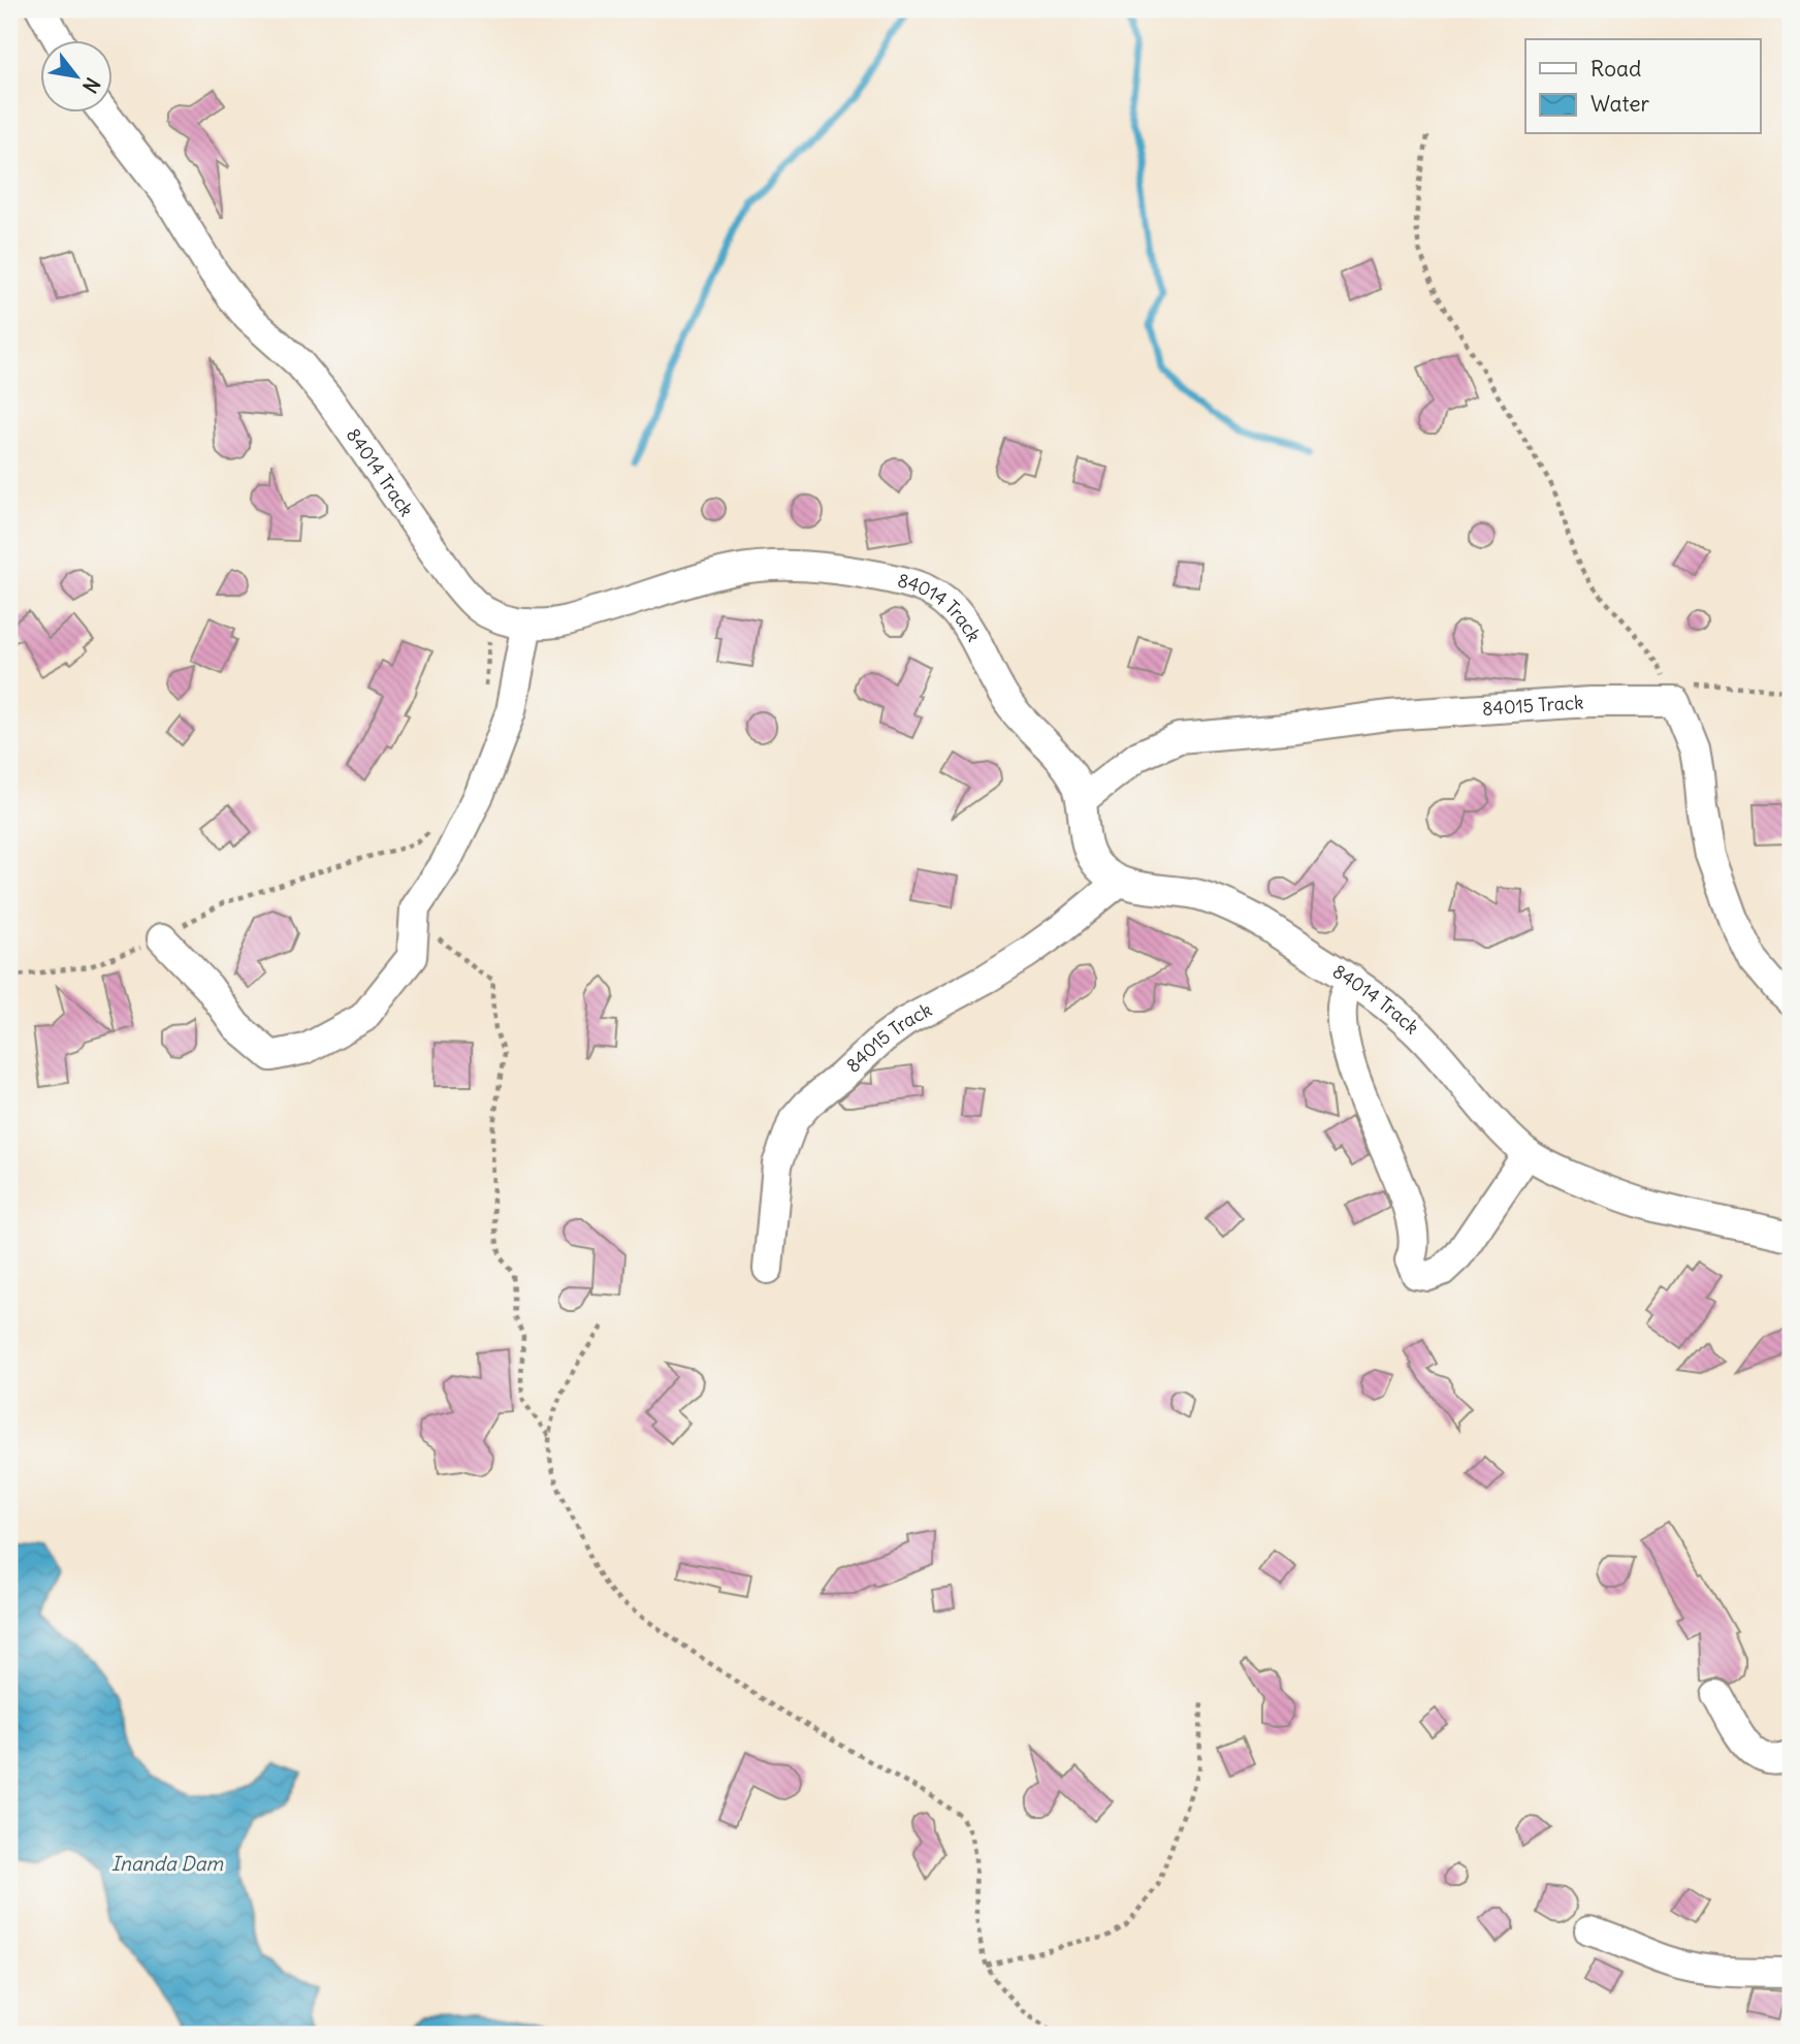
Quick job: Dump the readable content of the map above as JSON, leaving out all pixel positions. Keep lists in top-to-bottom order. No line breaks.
{"streets":{"street":["84014 Track","84015 Track"]},"crossings":[["84014 Track","84015 Track"]],"water":["Inanda Dam"],"legend":["Road","Water"],"north":"bottom right"}
